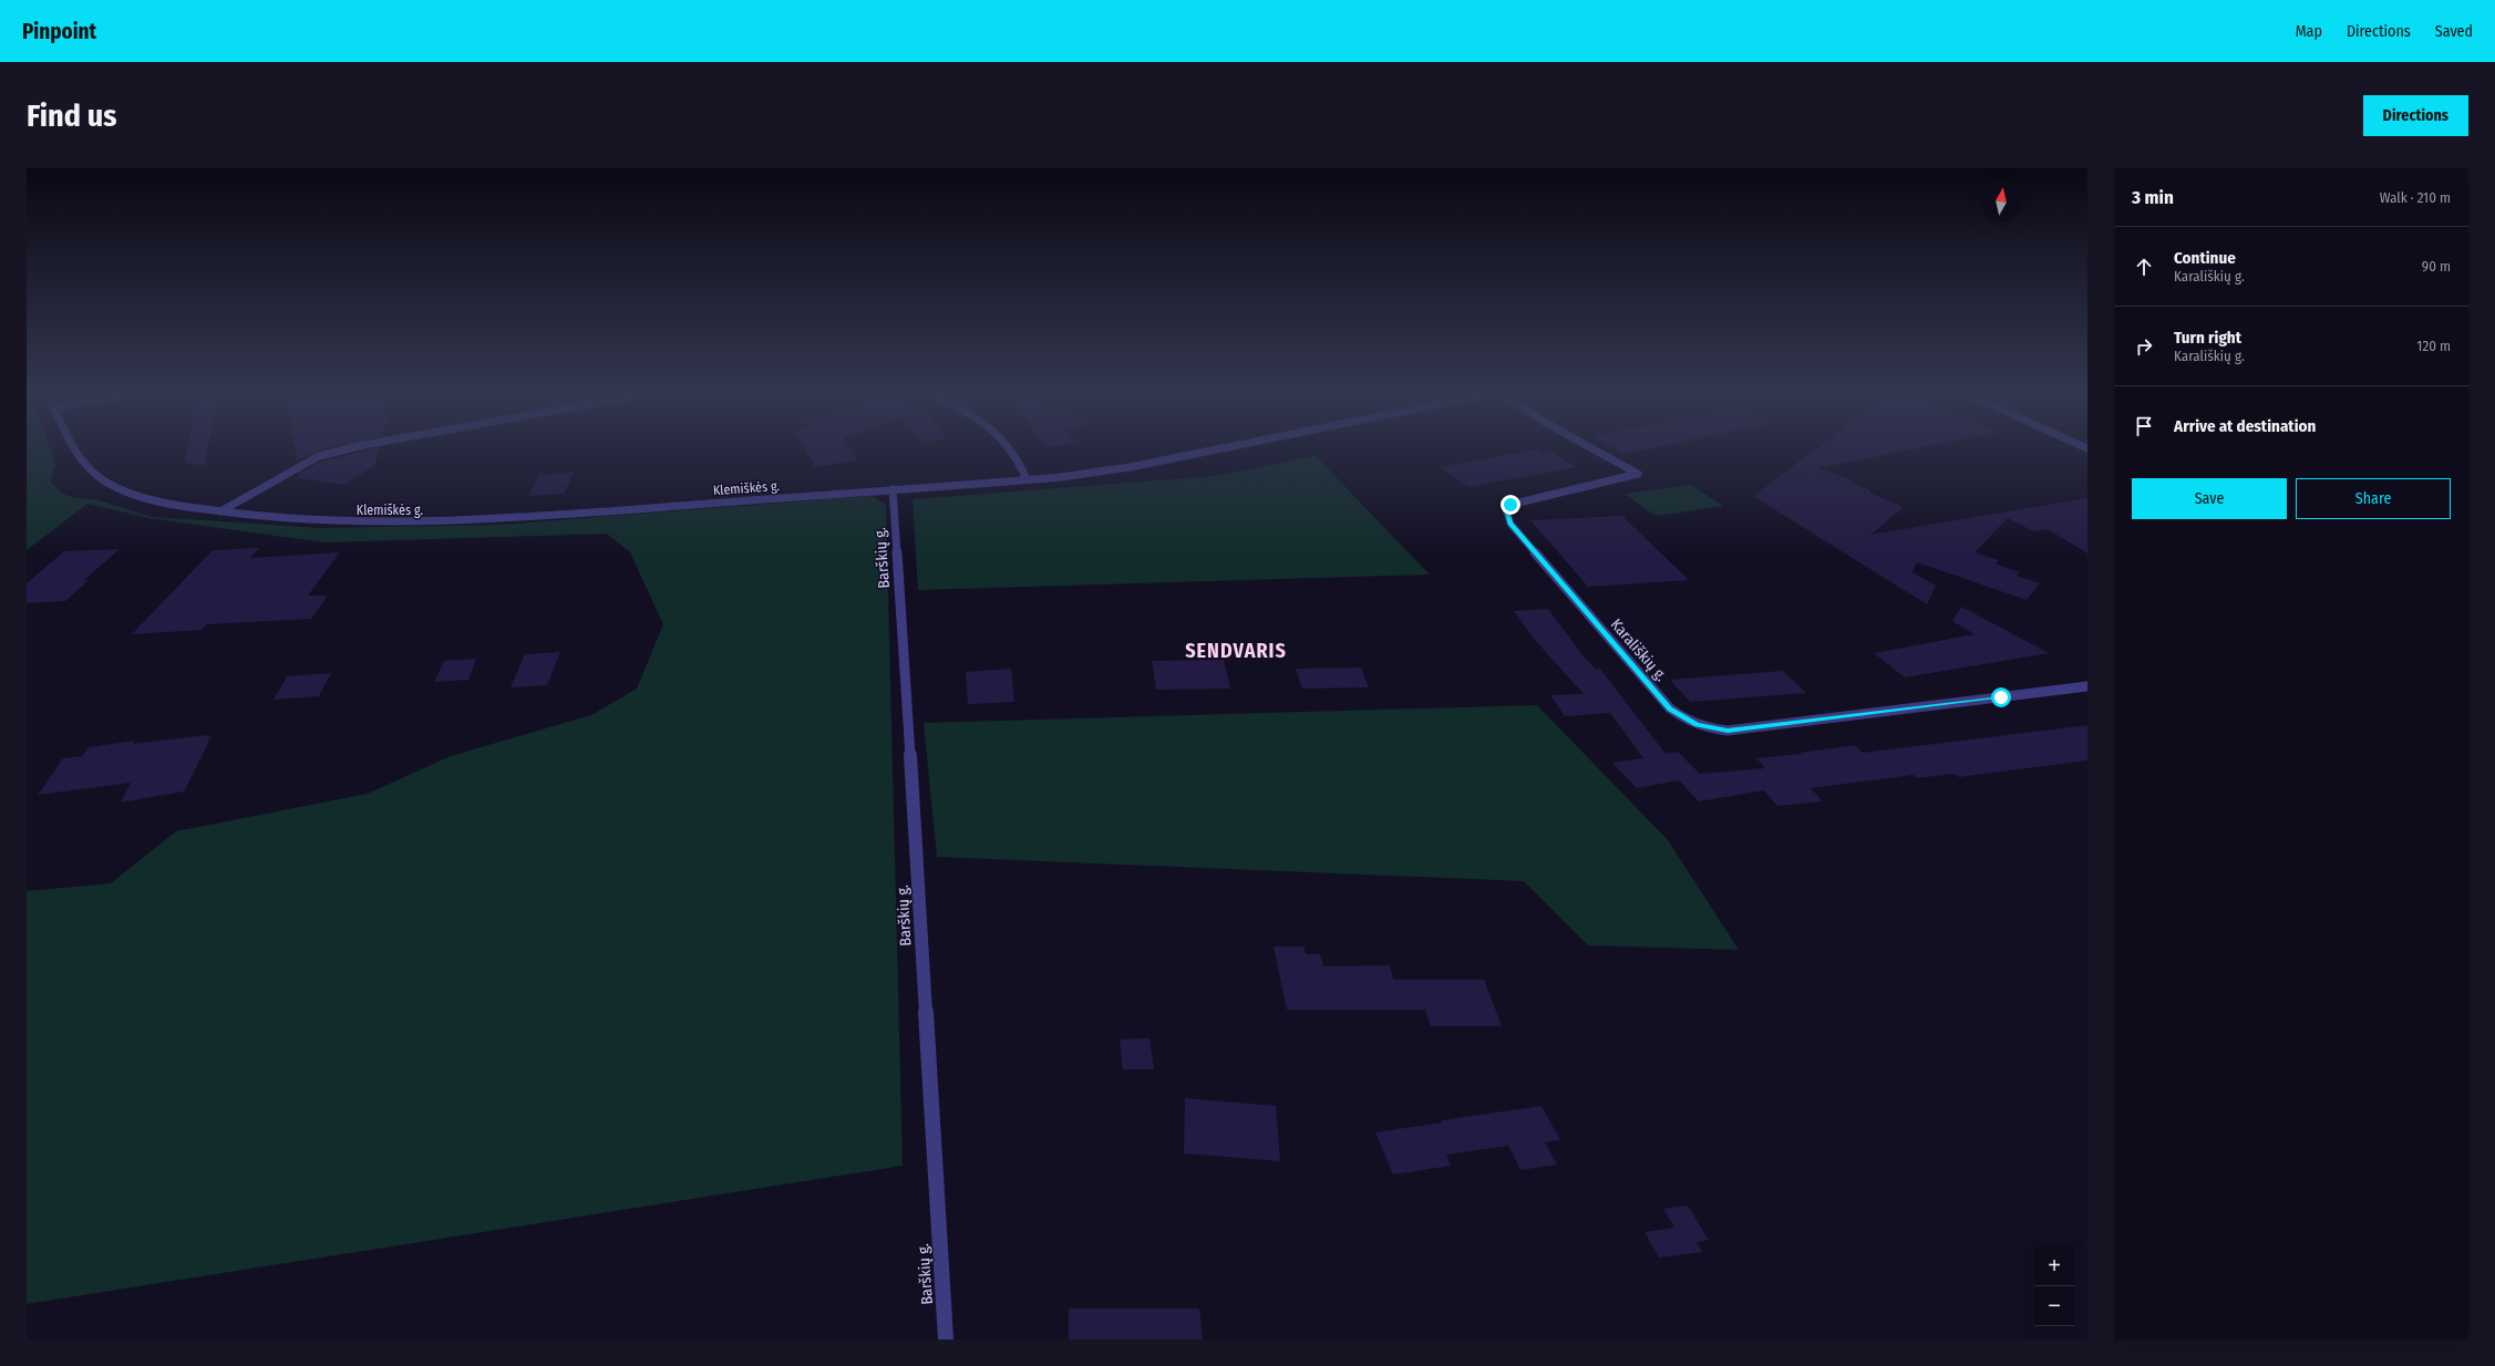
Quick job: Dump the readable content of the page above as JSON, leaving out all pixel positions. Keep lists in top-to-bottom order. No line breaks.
{"streets":{"street":["Klemiškės g.","Barškių g.","Karališkių g."]},"crossings":[["Klemiškės g.","Barškių g."]],"districts":["SENDVARIS"],"north":"top","page":{"header":"Pinpoint","nav":["Map","Directions","Saved"],"buttons":["Directions",["Save","Share"]],"title":"Find us","heading":["3 min","Walk · 210 m"],"list":[["Continue","Karališkių g.","90 m"],["Turn right","Karališkių g.","120 m"],"Arrive at destination"],"map_buttons":["+","−"]}}
